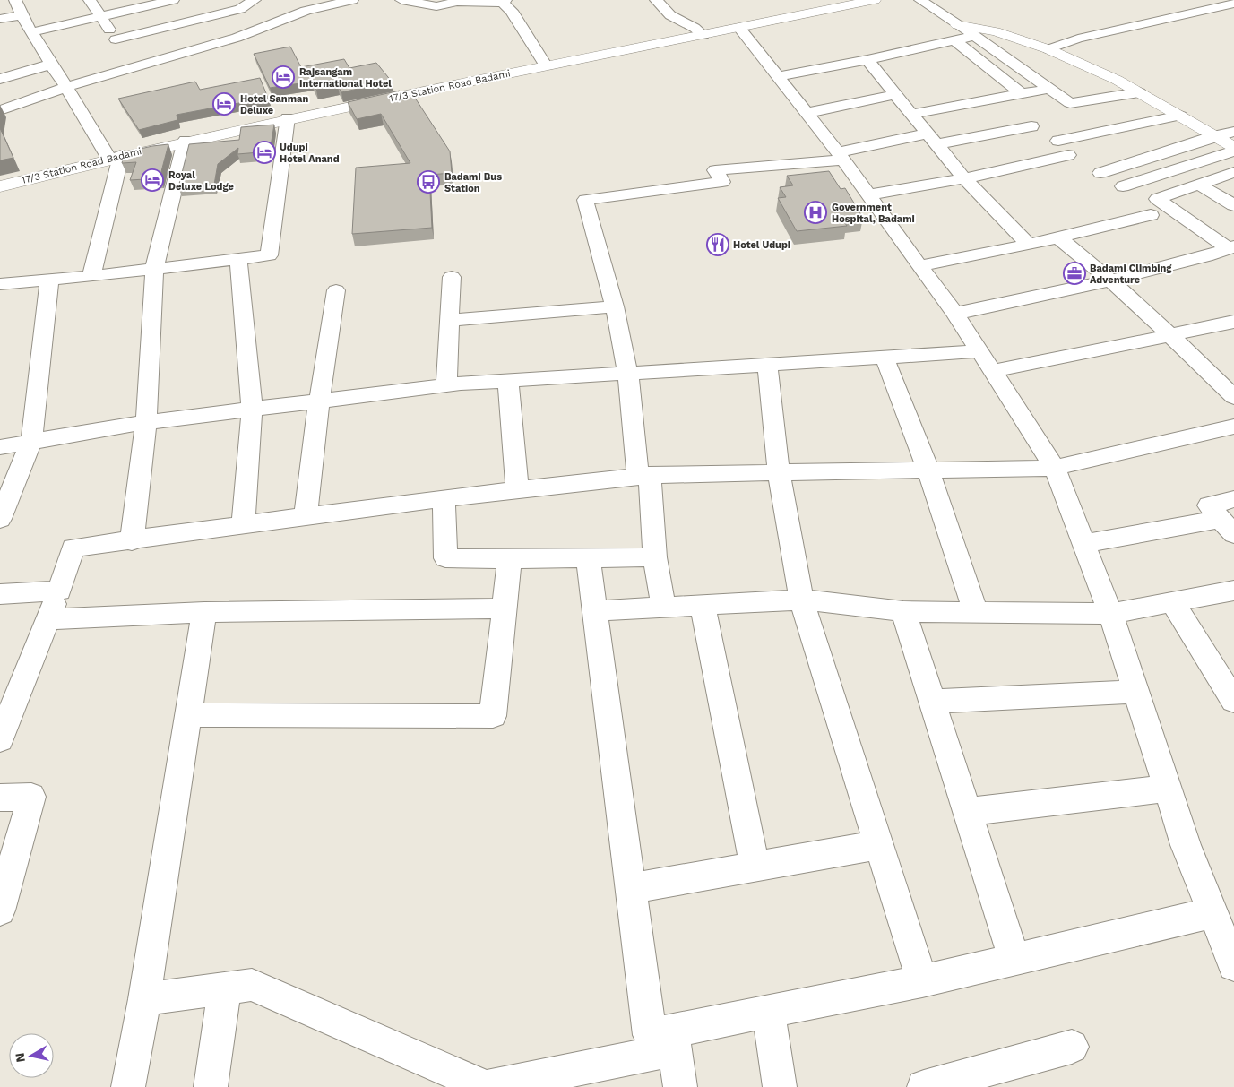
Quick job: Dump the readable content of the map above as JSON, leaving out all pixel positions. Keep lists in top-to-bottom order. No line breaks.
{"streets":{"main road":["17/3 Station Road Badami"]},"places":{"hotel":["Rajsangam International Hotel","Hotel Sanman Deluxe","Udupi Hotel Anand","Royal Deluxe Lodge"],"bus stop":["Badami Bus Station"],"hospital":["Government Hospital, Badami"],"restaurant":["Hotel Udupi"],"office":["Badami Climbing Adventure"]},"north":"left"}
